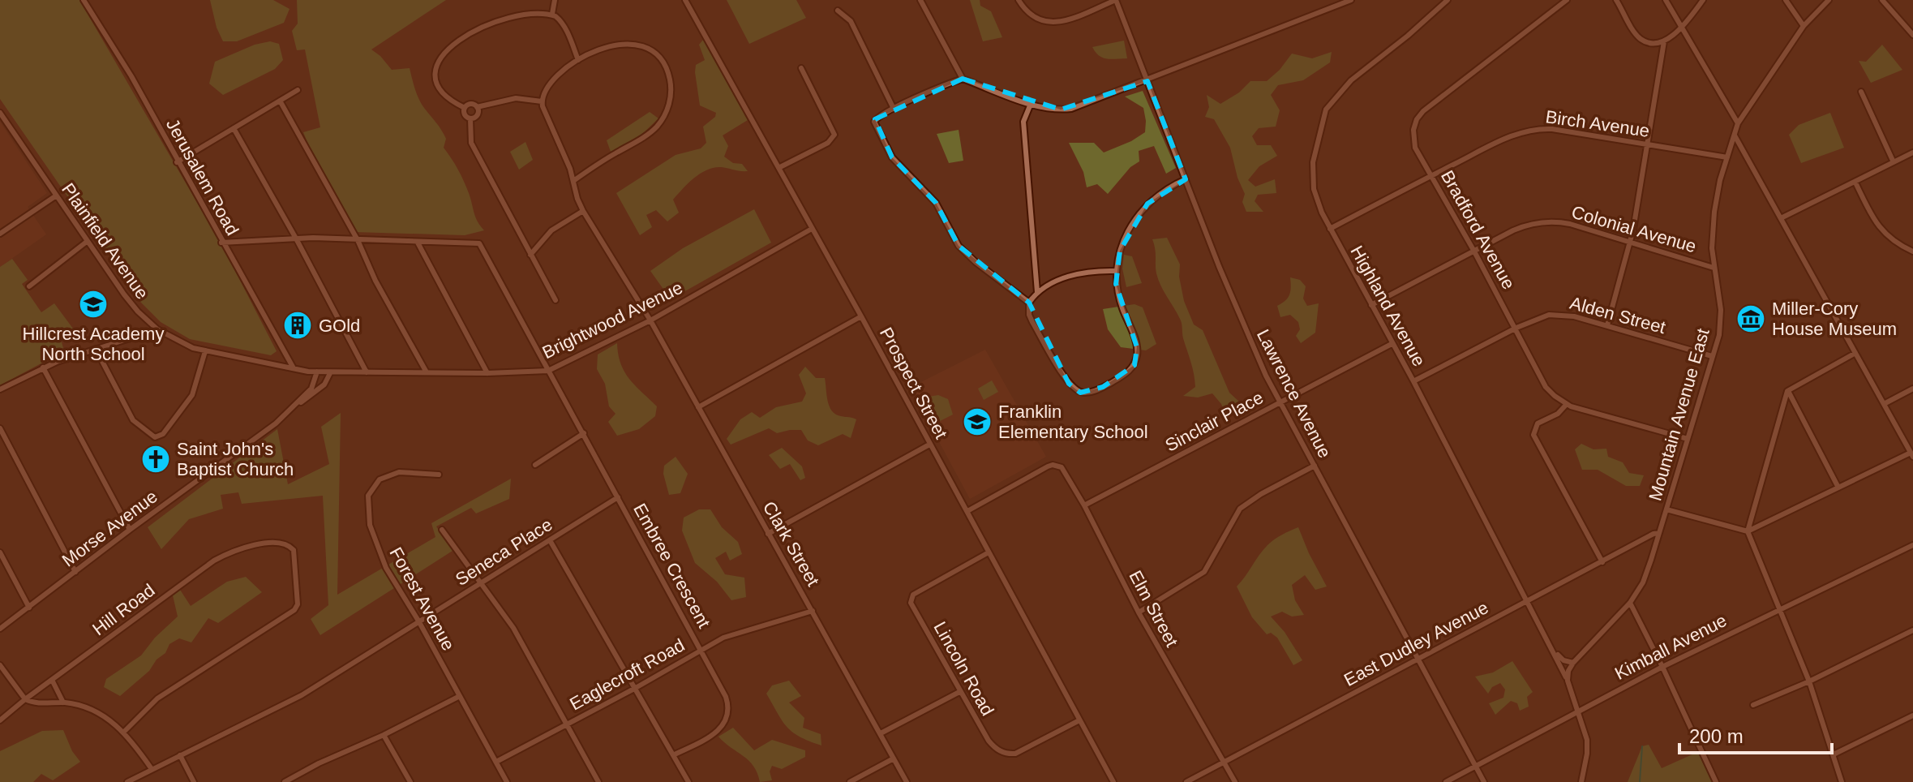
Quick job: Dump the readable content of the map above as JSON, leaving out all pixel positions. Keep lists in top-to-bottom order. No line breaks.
{"streets":{"street":["Birch Avenue","Jerusalem Road","Colonial Avenue","Bradford Avenue","Plainfield Avenue","Highland Avenue","Alden Street","Brightwood Avenue","Prospect Street","Lawrence Avenue","Mountain Avenue East","Sinclair Place","Morse Avenue","Clark Street","Seneca Place","Embree Crescent","Forest Avenue","Elm Street","Hill Road","East Dudley Avenue","Kimball Avenue","Lincoln Road","Eaglecroft Road"]},"crossings":[["Birch Avenue","Bradford Avenue"],["Birch Avenue","Highland Avenue"],["Birch Avenue","Mountain Avenue East"],["Jerusalem Road","Plainfield Avenue"],["Colonial Avenue","Bradford Avenue"],["Colonial Avenue","Highland Avenue"],["Colonial Avenue","Mountain Avenue East"],["Bradford Avenue","Alden Street"],["Bradford Avenue","Mountain Avenue East"],["Plainfield Avenue","Brightwood Avenue"],["Plainfield Avenue","Morse Avenue"],["Highland Avenue","Alden Street"],["Highland Avenue","Mountain Avenue East"],["Highland Avenue","Sinclair Place"],["Highland Avenue","East Dudley Avenue"],["Alden Street","Mountain Avenue East"],["Brightwood Avenue","Prospect Street"],["Brightwood Avenue","Morse Avenue"],["Brightwood Avenue","Clark Street"],["Brightwood Avenue","Embree Crescent"],["Prospect Street","Elm Street"],["Prospect Street","Lincoln Road"],["Lawrence Avenue","Sinclair Place"],["Lawrence Avenue","East Dudley Avenue"],["Lawrence Avenue","Kimball Avenue"],["Mountain Avenue East","East Dudley Avenue"],["Sinclair Place","Elm Street"],["Clark Street","Eaglecroft Road"],["Seneca Place","Embree Crescent"],["Seneca Place","Forest Avenue"],["Embree Crescent","Eaglecroft Road"],["Forest Avenue","Eaglecroft Road"],["Elm Street","East Dudley Avenue"]],"places":{"school or university":["Hillcrest Academy North School","Franklin Elementary School"],"museum":["Miller-Cory House Museum"],"building":["GOld"],"church":["Saint John's Baptist Church"]},"scale_bar":"200 m"}
